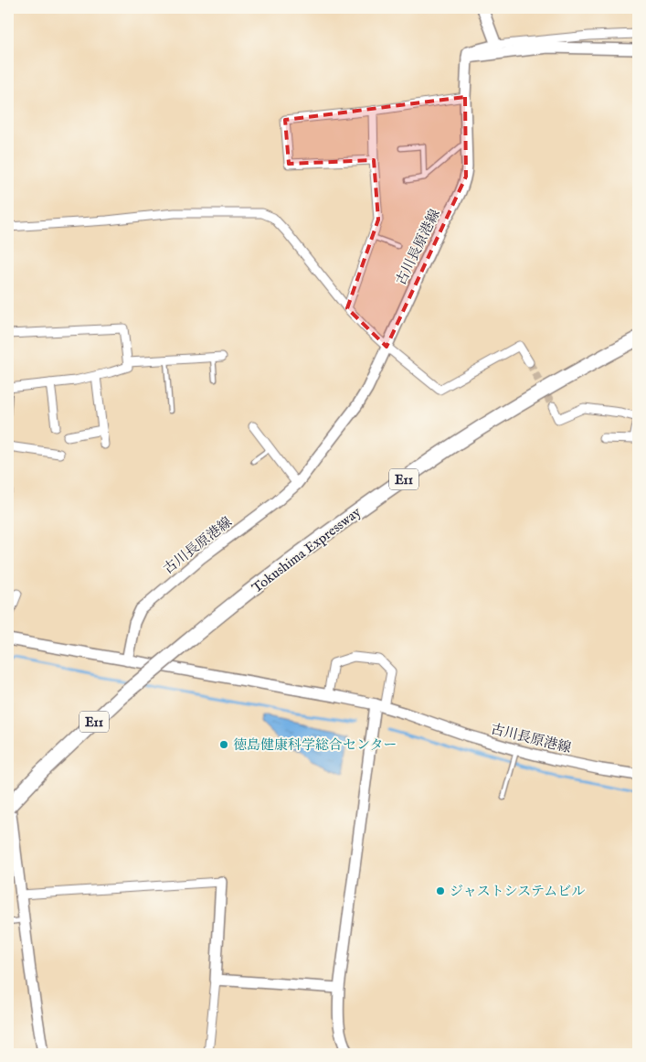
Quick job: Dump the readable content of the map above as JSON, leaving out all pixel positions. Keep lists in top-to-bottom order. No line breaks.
{"streets":{"highway":["E11","Tokushima Expressway"],"main road":["古川長原港線"]},"places":["徳島健康科学総合センター","ジャストシステムビル"]}
